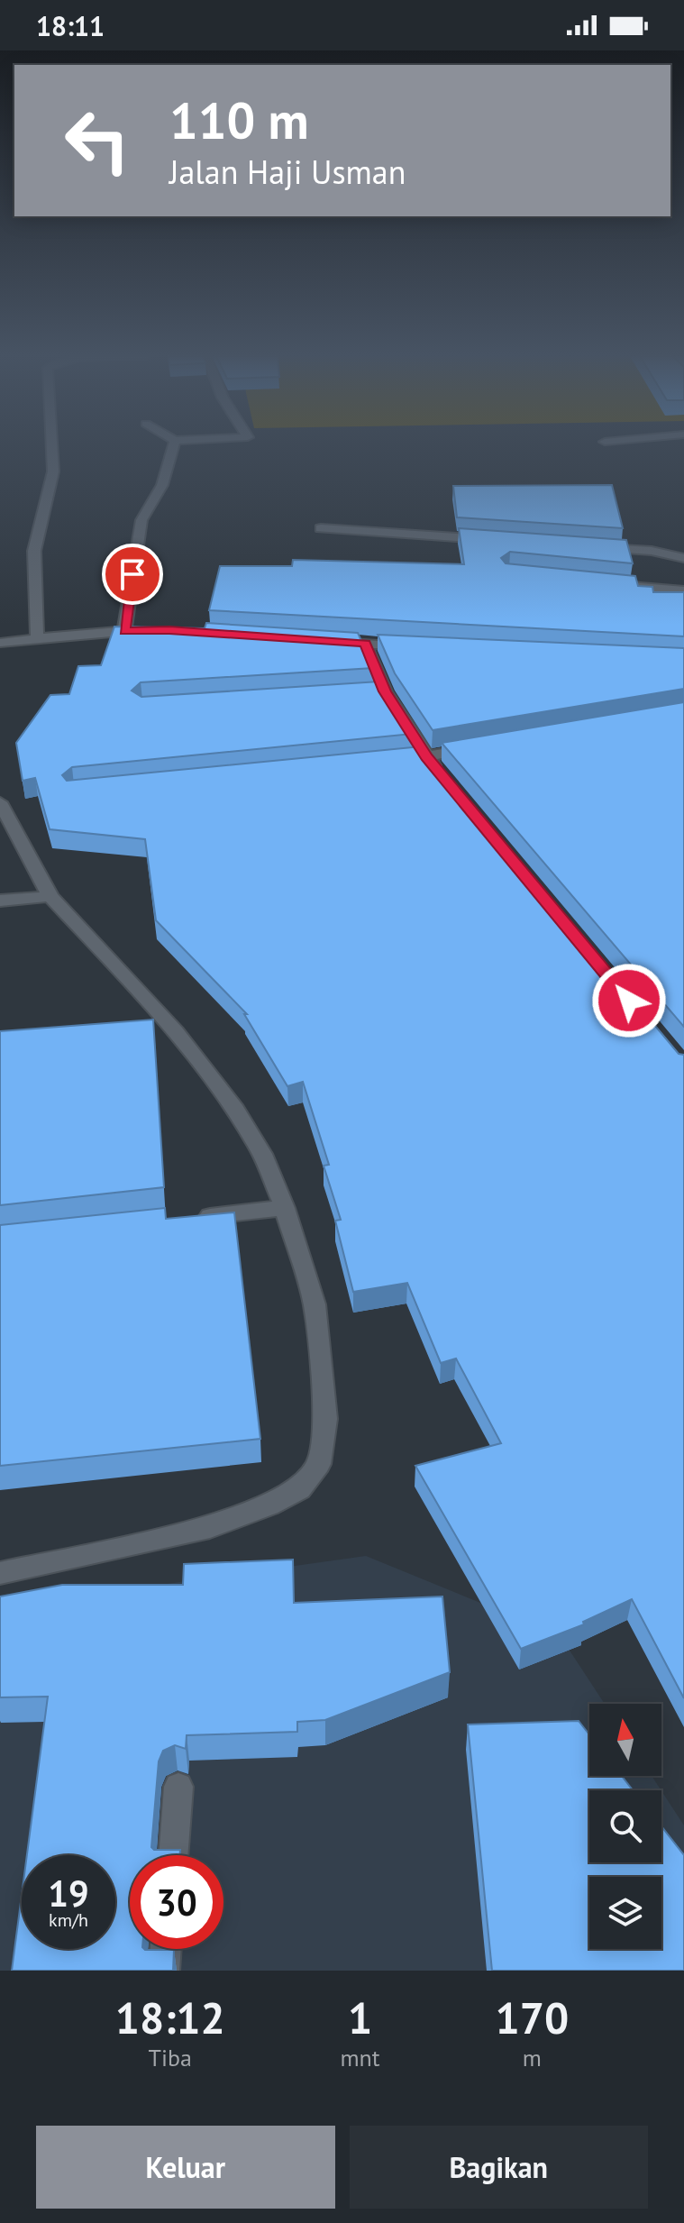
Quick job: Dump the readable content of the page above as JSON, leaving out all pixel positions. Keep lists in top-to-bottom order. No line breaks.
{"north":"top","page":{"status":"18:11","turn":["110 m","Jalan Haji Usman"],"speed":"19 km/h","limit":"30","eta":["18:12","Tiba","1","mnt","170","m"],"buttons":["Keluar","Bagikan"]}}
